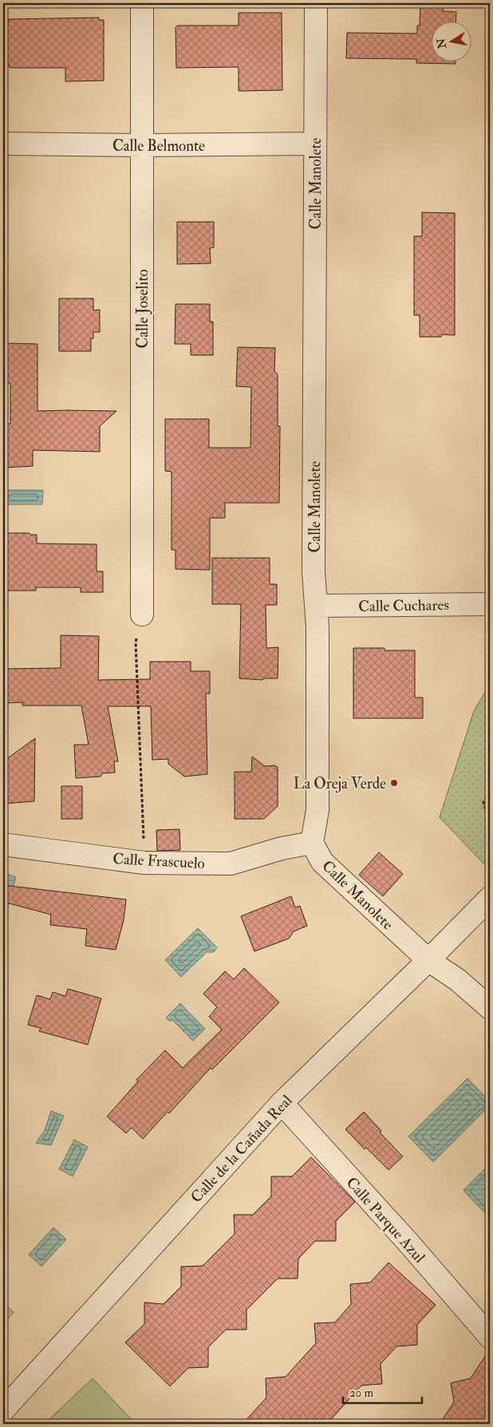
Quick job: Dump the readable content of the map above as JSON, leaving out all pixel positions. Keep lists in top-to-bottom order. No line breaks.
{"streets":{"street":["Calle Belmonte","Calle Manolete","Calle Joselito","Calle Cuchares","Calle Frascuelo","Calle de la Cañada Real","Calle Parque Azul"]},"crossings":[["Calle Belmonte","Calle Manolete"],["Calle Belmonte","Calle Joselito"],["Calle Manolete","Calle Cuchares"],["Calle Manolete","Calle Frascuelo"],["Calle Manolete","Calle de la Cañada Real"],["Calle de la Cañada Real","Calle Parque Azul"]],"places":["La Oreja Verde"],"scale_bar":"20 m","north":"left"}
